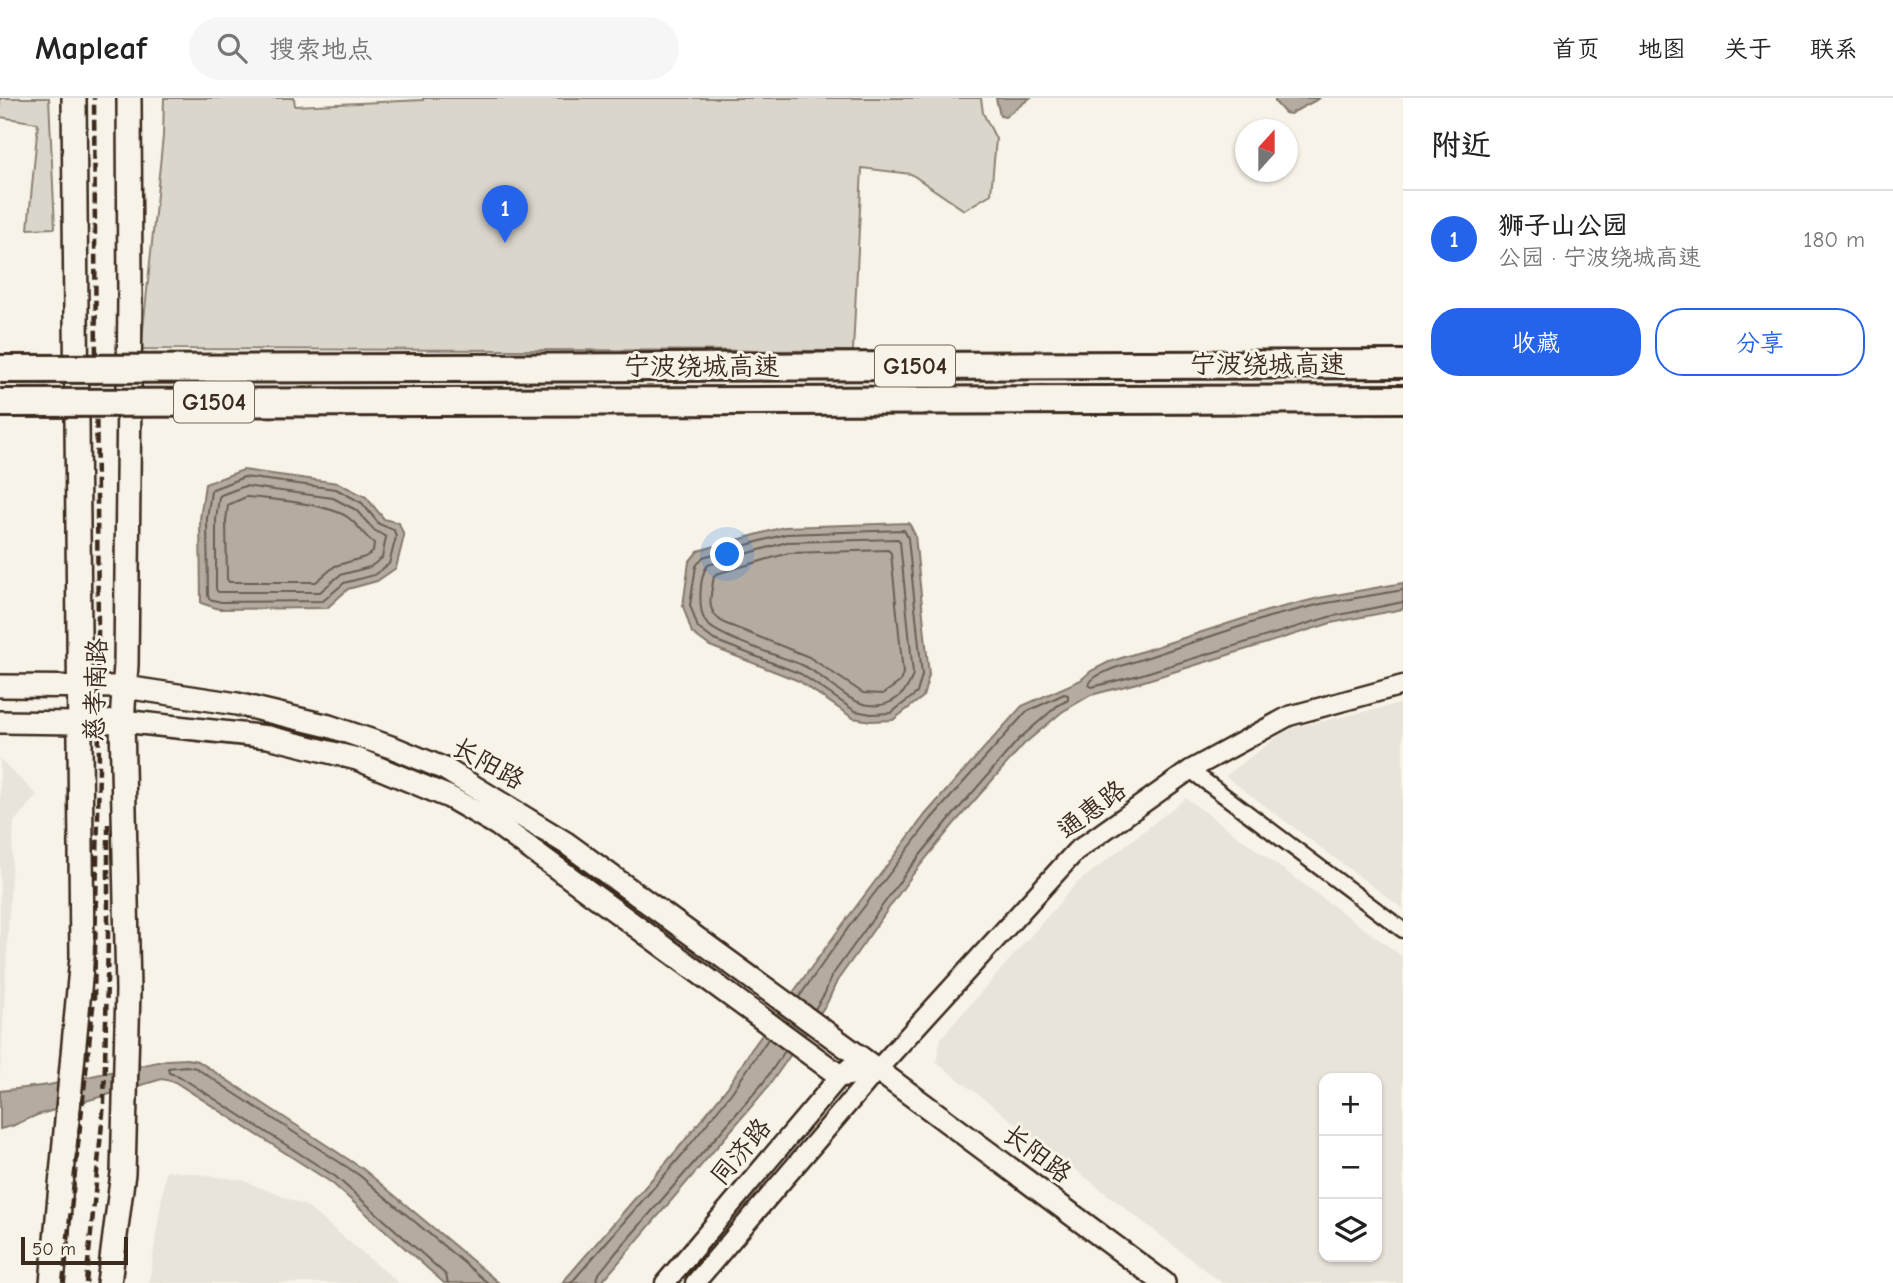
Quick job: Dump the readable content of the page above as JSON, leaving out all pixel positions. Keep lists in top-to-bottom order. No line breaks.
{"streets":{"highway":["宁波绕城高速","G1504"],"main road":["慈孝南路","长阳路"],"street":["通惠路","同济路"]},"crossings":[["慈孝南路","长阳路"],["长阳路","通惠路"],["长阳路","同济路"],["通惠路","同济路"]],"scale_bar":"50 m","north":"top","page":{"header":"Mapleaf","search":"搜索地点","nav":["首页","地图","关于","联系"],"heading":"附近","pins":"1","list":[{"mark":"1","name":"狮子山公园","note":"公园 · 宁波绕城高速","value":"180 m"}],"buttons":["收藏","分享"],"map_buttons":["+","−"],"scale":"50 m"}}
